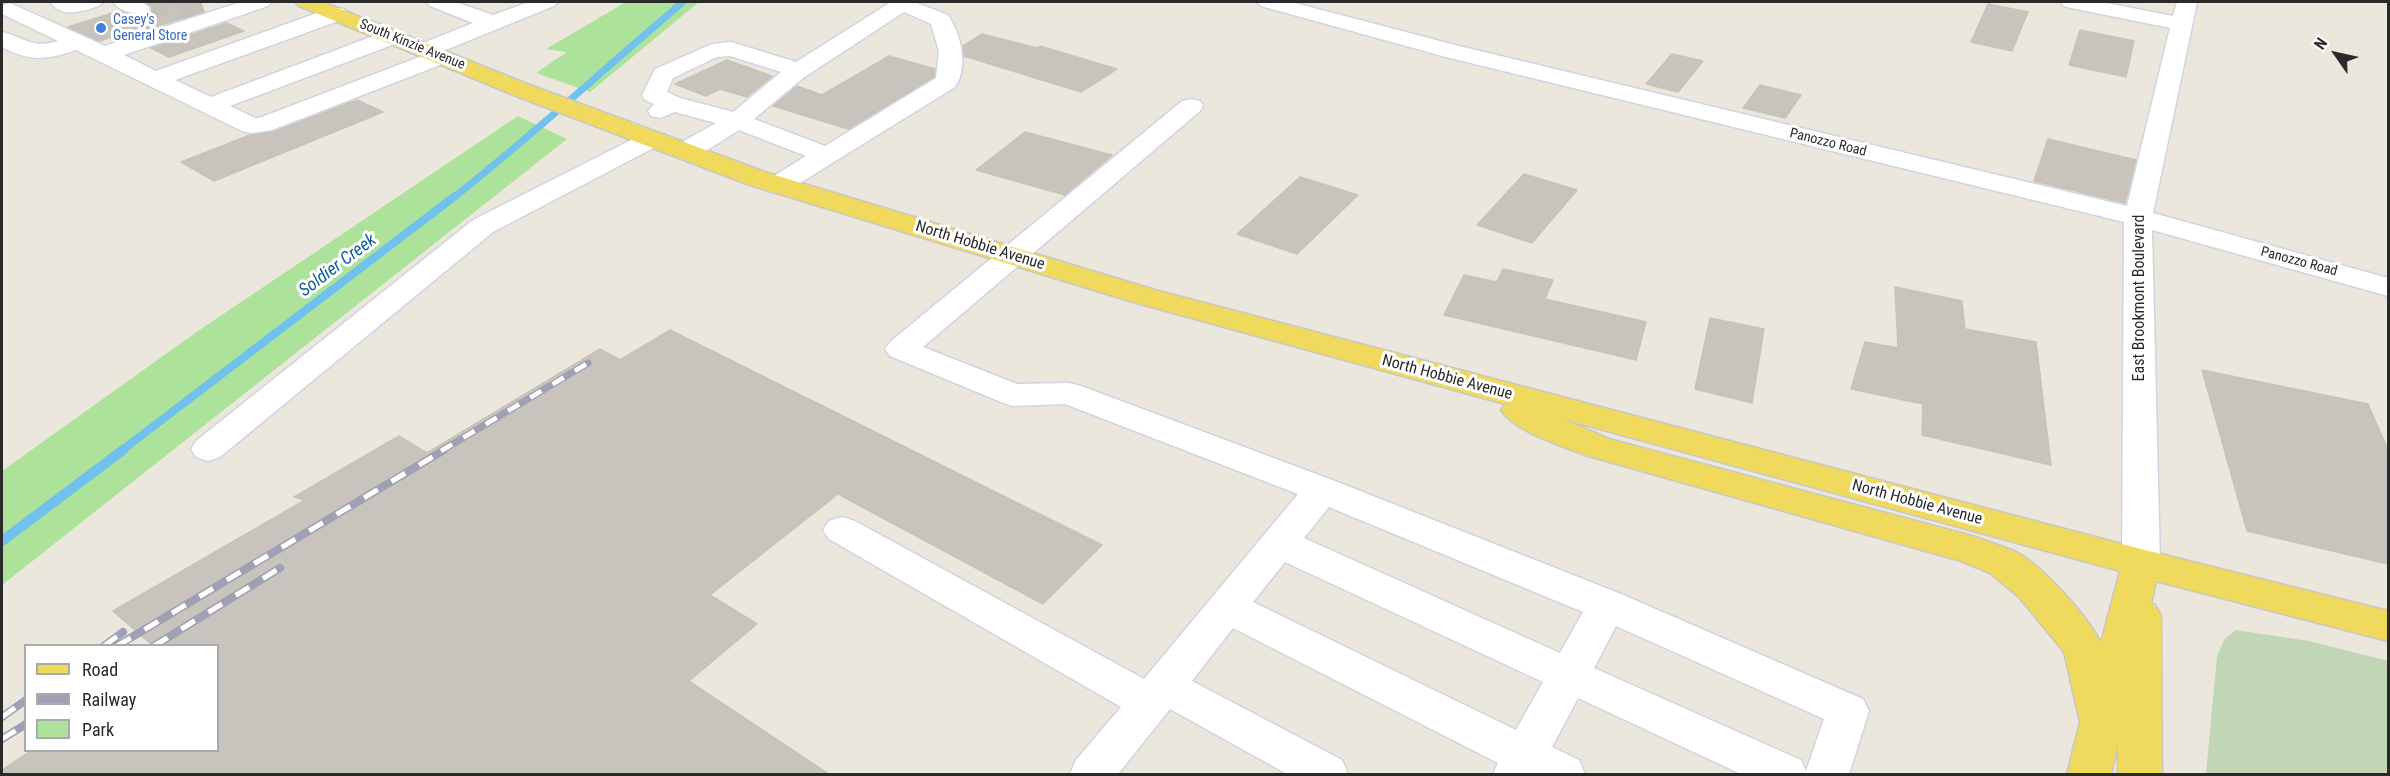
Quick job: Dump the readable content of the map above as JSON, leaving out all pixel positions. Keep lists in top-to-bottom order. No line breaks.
{"streets":{"main road":["South Kinzie Avenue","North Hobbie Avenue","East Brookmont Boulevard"],"street":["Panozzo Road"]},"crossings":[["South Kinzie Avenue","North Hobbie Avenue"],["Panozzo Road","East Brookmont Boulevard"],["North Hobbie Avenue","East Brookmont Boulevard"]],"water":["Soldier Creek"],"places":["Casey's General Store"],"legend":["Road","Railway","Park"],"north":"top left"}
